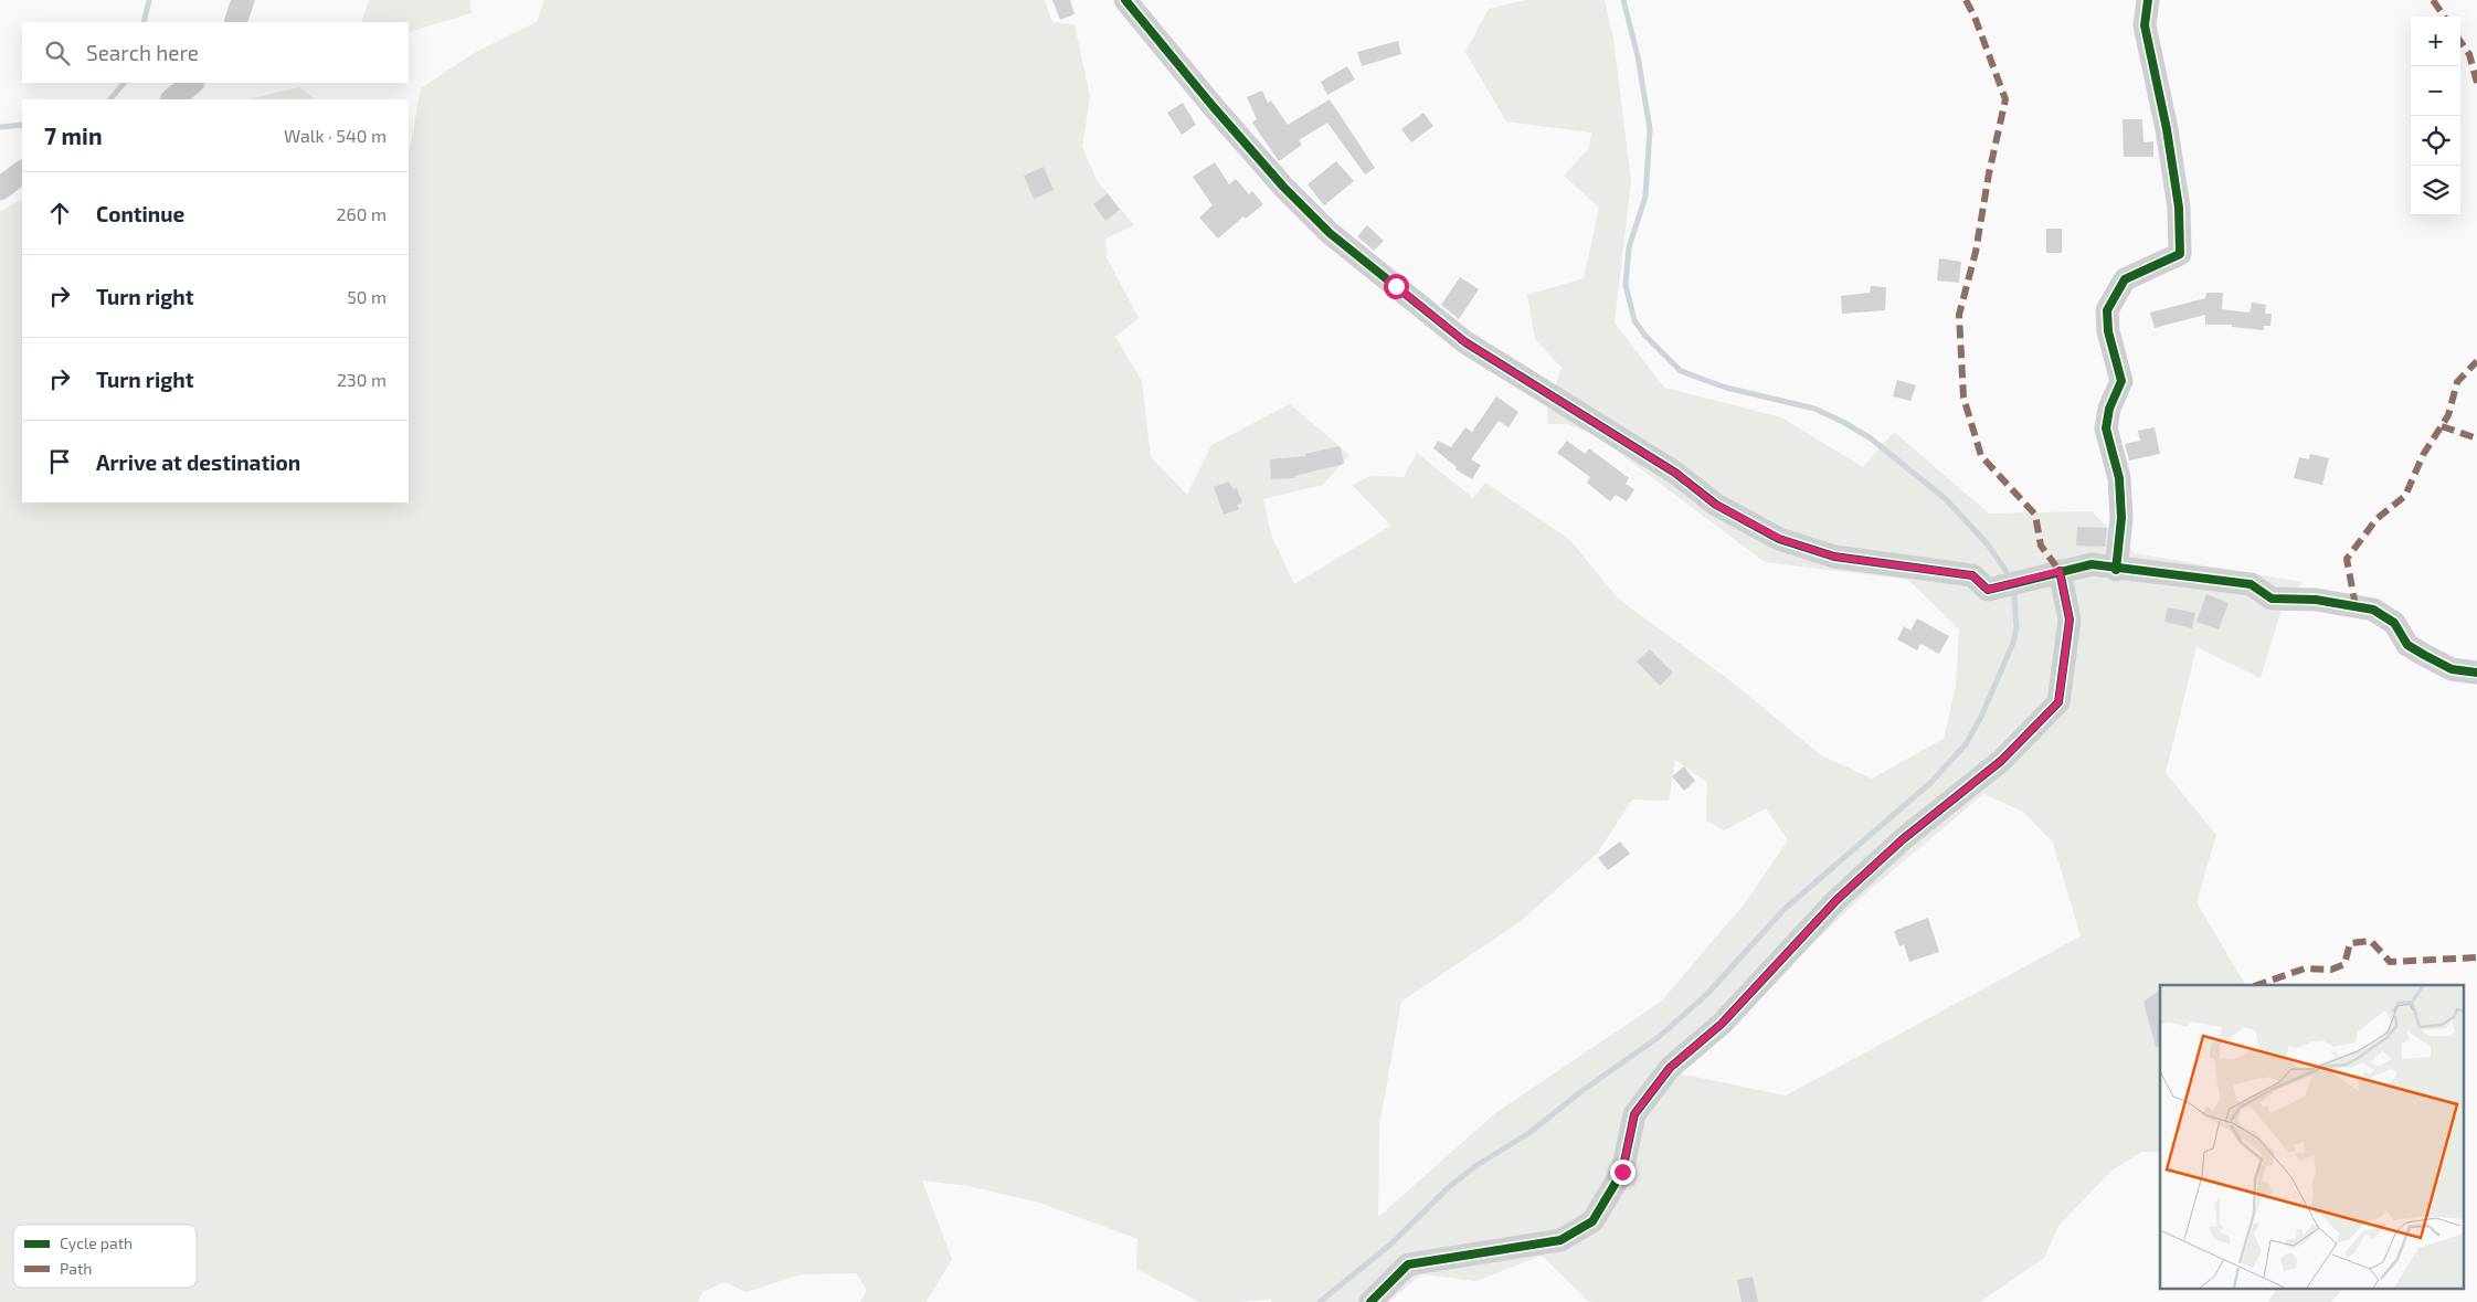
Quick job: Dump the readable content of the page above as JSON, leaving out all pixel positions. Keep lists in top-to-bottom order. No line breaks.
{"legend":["Cycle path","Path"],"page":{"map_buttons":["+","−"],"search":"Search here","heading":["7 min","Walk · 540 m"],"list":[["Continue","260 m"],["Turn right","50 m"],["Turn right","230 m"],"Arrive at destination"]}}
